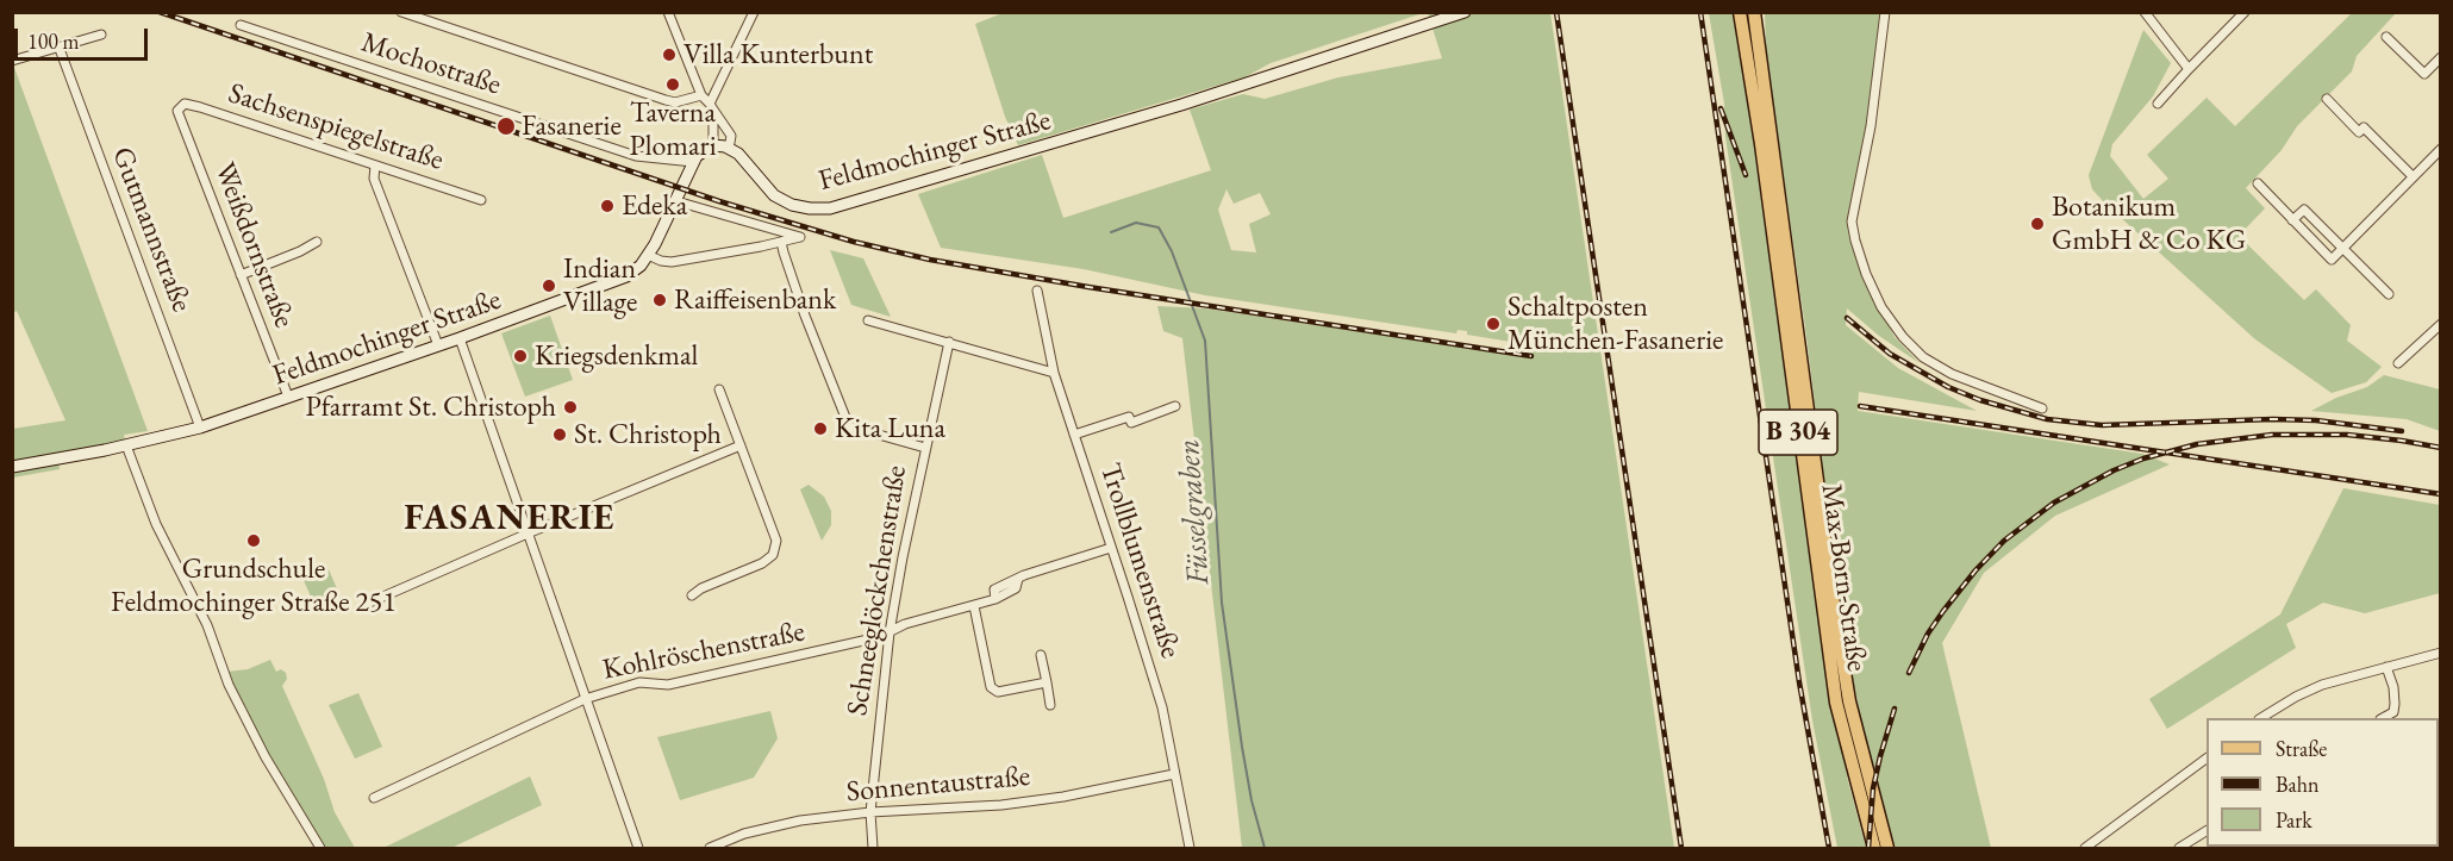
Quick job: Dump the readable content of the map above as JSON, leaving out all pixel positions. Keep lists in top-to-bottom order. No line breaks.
{"streets":{"main road":["Feldmochinger Straße","B 304","Max-Born-Straße"],"street":["Mochostraße","Sachsenspiegelstraße","Gutmannstraße","Weißdornstraße","Trollblumenstraße","Schneeglöckchenstraße","Kohlröschenstraße","Sonnentaustraße"]},"crossings":[["Mochostraße","Feldmochinger Straße"],["Sachsenspiegelstraße","Weißdornstraße"],["Feldmochinger Straße","Gutmannstraße"],["Feldmochinger Straße","Weißdornstraße"],["Trollblumenstraße","Kohlröschenstraße"],["Trollblumenstraße","Sonnentaustraße"],["Schneeglöckchenstraße","Kohlröschenstraße"],["Schneeglöckchenstraße","Sonnentaustraße"]],"districts":["FASANERIE"],"water":["Füsselgraben"],"places":["Villa Kunterbunt","Taverna Plomari","Fasanerie","Edeka","Botanikum GmbH & Co KG","Indian Village","Raiffeisenbank","Schaltposten München-Fasanerie","Kriegsdenkmal","Pfarramt St. Christoph","Kita Luna","St. Christoph","Grundschule Feldmochinger Straße 251"],"legend":["Straße","Bahn","Park"],"scale_bar":"100 m"}
